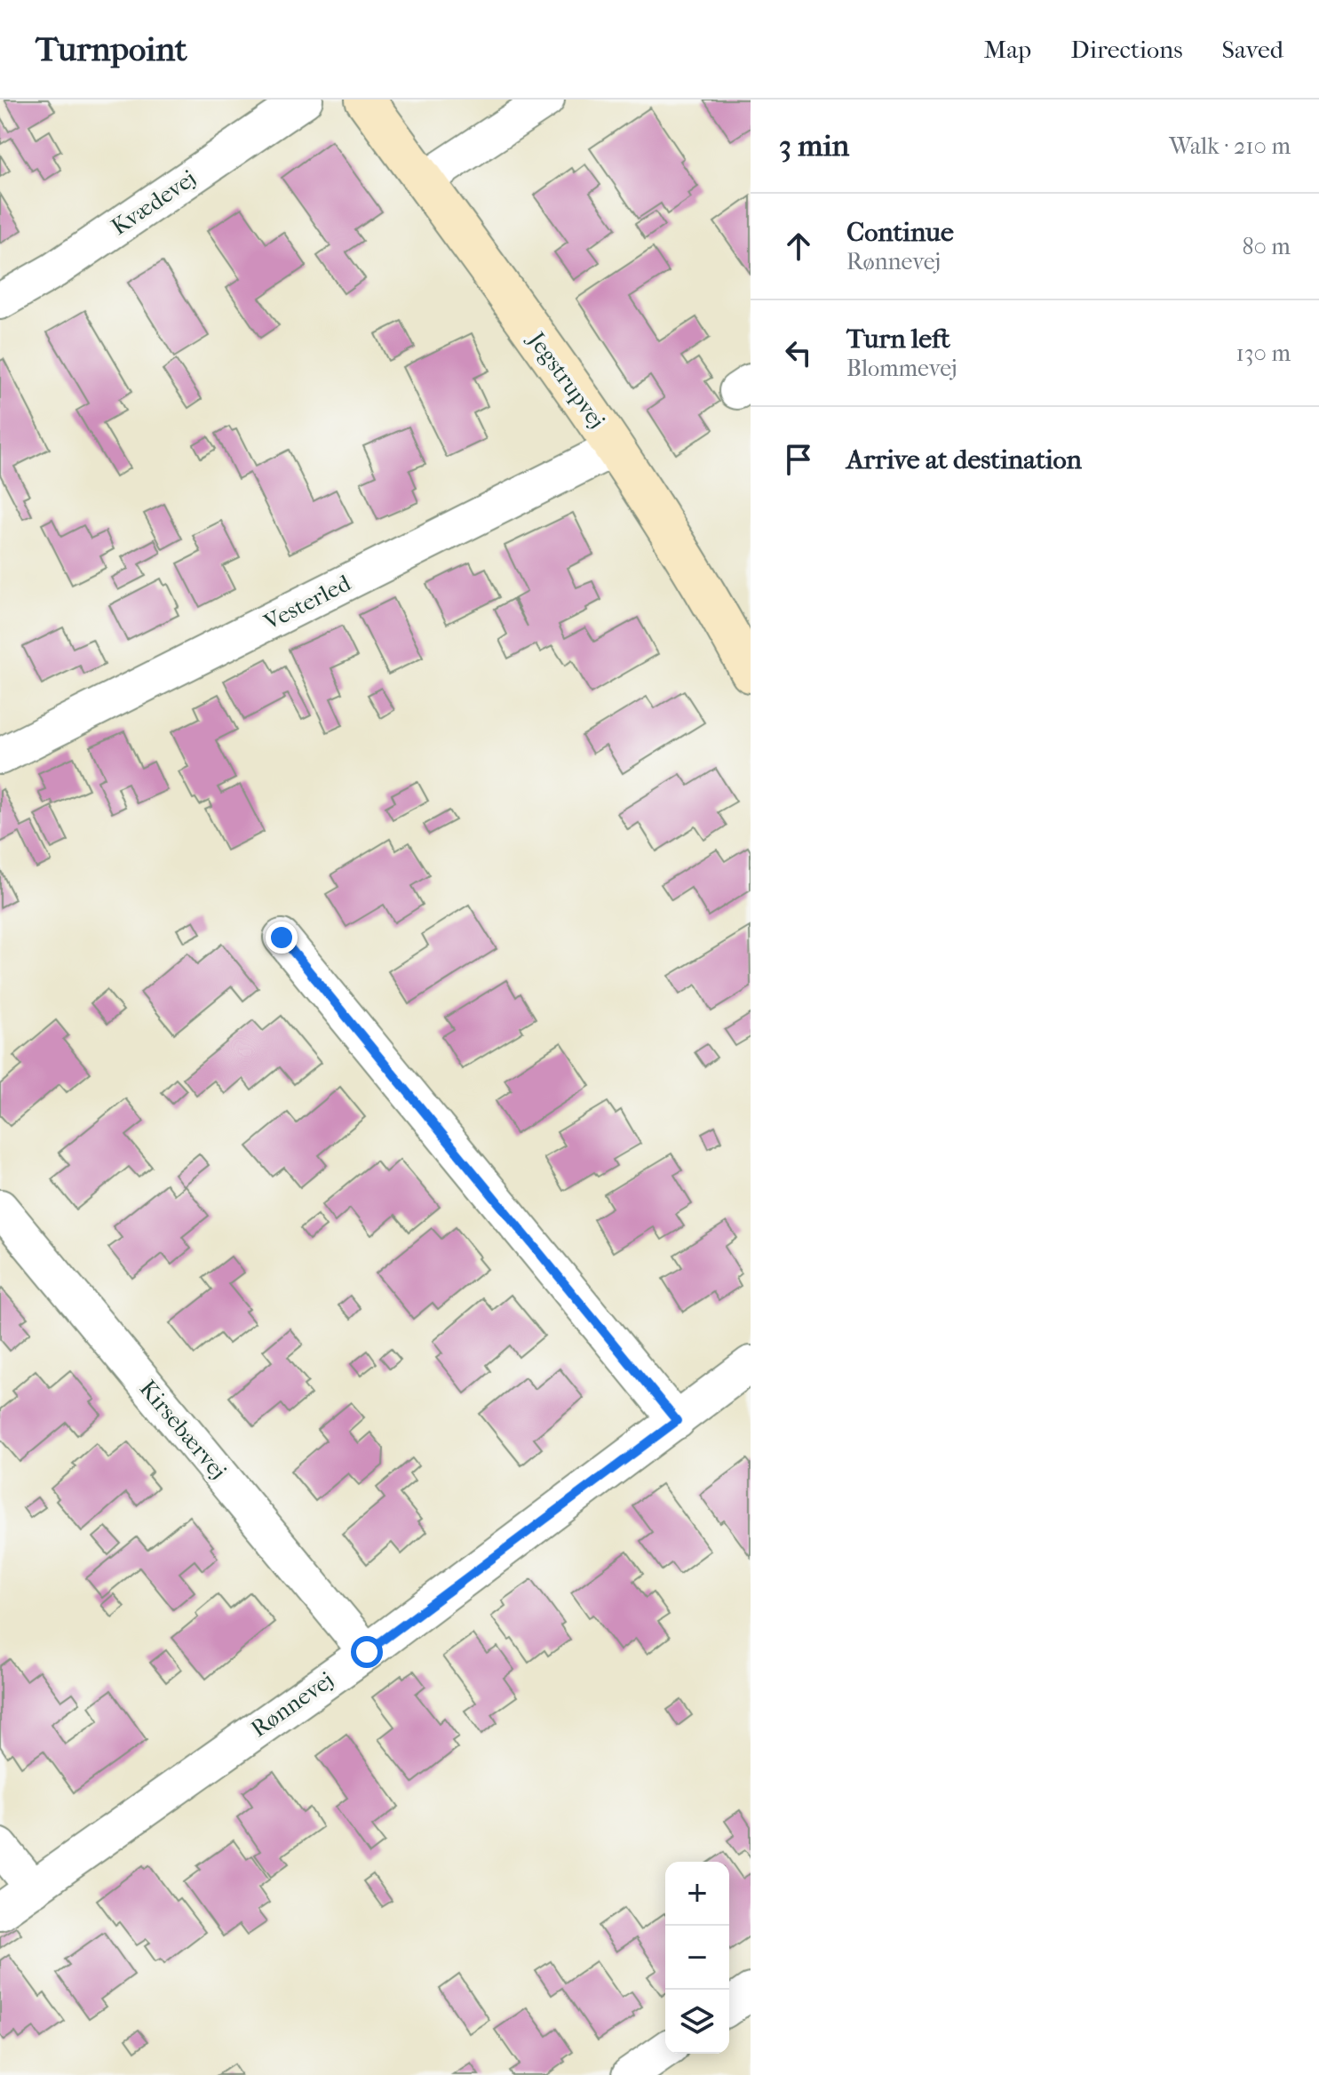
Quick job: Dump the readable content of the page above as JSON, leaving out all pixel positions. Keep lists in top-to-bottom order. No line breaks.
{"streets":{"street":["Kvædevej","Jegstrupvej","Vesterled","Kirsebærvej","Rønnevej"]},"crossings":[["Jegstrupvej","Vesterled"],["Kirsebærvej","Rønnevej"]],"page":{"header":"Turnpoint","nav":["Map","Directions","Saved"],"heading":["3 min","Walk · 210 m"],"list":[["Continue","Rønnevej","80 m"],["Turn left","Blommevej","130 m"],"Arrive at destination"],"map_buttons":["+","−"]}}
